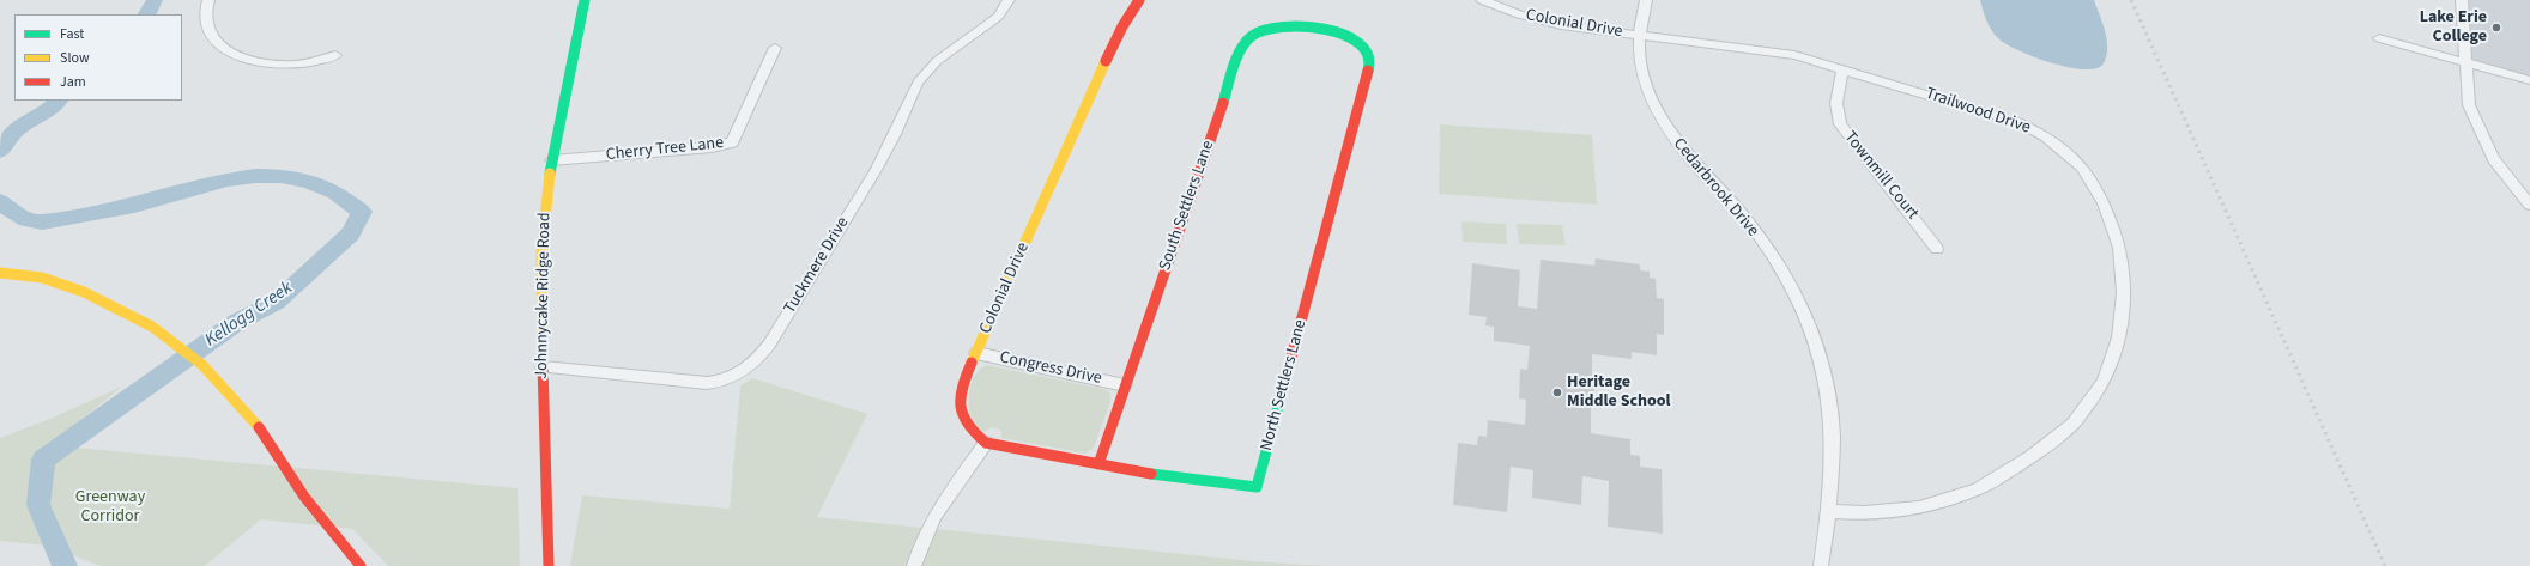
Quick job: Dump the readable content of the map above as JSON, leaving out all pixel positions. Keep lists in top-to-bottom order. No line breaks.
{"streets":{"street":["Colonial Drive","Trailwood Drive","Cherry Tree Lane","Townmill Court","Cedarbrook Drive","South Settlers Lane","Tuckmere Drive","Johnnycake Ridge Road","Congress Drive","North Settlers Lane"]},"crossings":[["Colonial Drive","Trailwood Drive"],["Colonial Drive","Cedarbrook Drive"],["Colonial Drive","Congress Drive"],["Colonial Drive","North Settlers Lane"],["Trailwood Drive","Townmill Court"],["Trailwood Drive","Cedarbrook Drive"],["Cherry Tree Lane","Johnnycake Ridge Road"],["South Settlers Lane","Congress Drive"],["South Settlers Lane","North Settlers Lane"],["Tuckmere Drive","Johnnycake Ridge Road"]],"water":["Kellogg Creek"],"parks":["Greenway Corridor"],"places":["Lake Erie College","Heritage Middle School"],"legend":["Fast","Slow","Jam"]}
